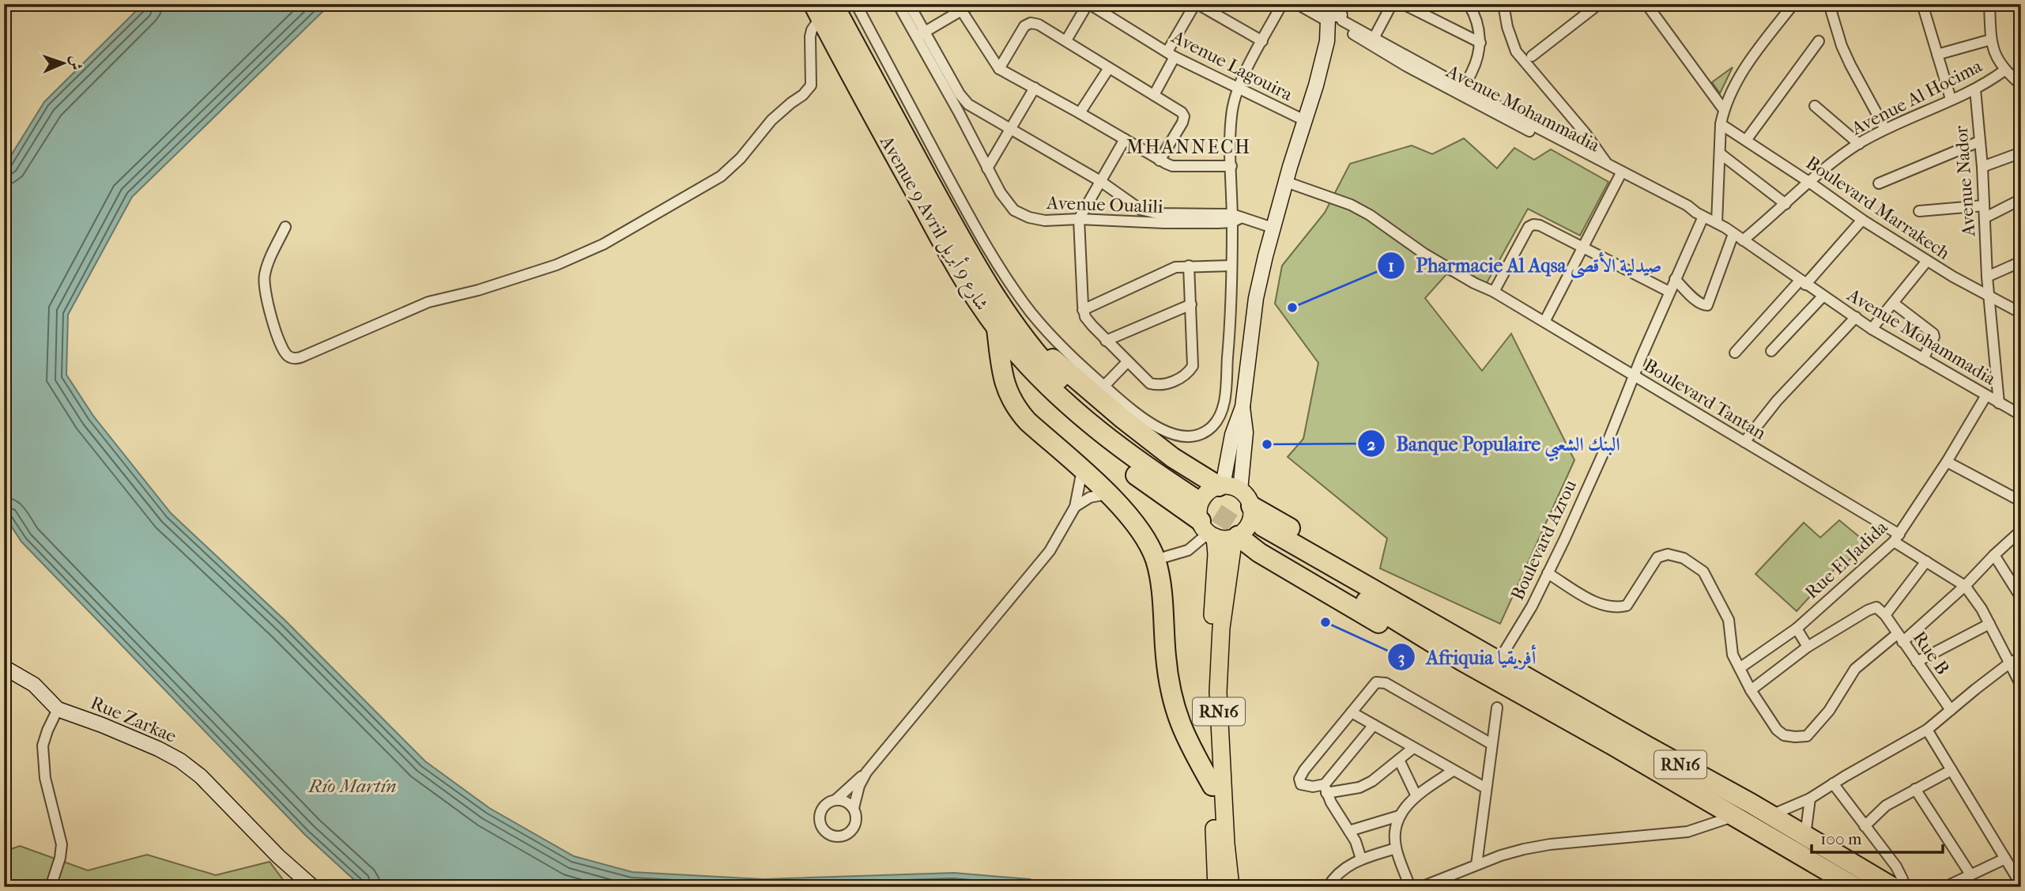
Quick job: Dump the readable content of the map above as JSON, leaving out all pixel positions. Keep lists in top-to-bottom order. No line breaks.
{"streets":{"highway":["Avenue 9 Avril شارع 9 أبريل","RN16"],"street":["Avenue Lagouira","Avenue Al Hocima","Avenue Mohammadia","Avenue Nador","Avenue Oualili","Boulevard Marrakech","Boulevard Tantan","Boulevard Azrou","Rue El Jadida","Rue B","Rue Zarkae"]},"crossings":[["Avenue Al Hocima","Avenue Mohammadia"],["Avenue Al Hocima","Avenue Nador"],["Avenue Al Hocima","Boulevard Marrakech"],["Avenue Mohammadia","Avenue Nador"],["Avenue Mohammadia","Boulevard Azrou"],["Avenue Mohammadia","Rue El Jadida"],["Avenue Nador","Boulevard Marrakech"],["Boulevard Tantan","Boulevard Azrou"],["Boulevard Tantan","Rue El Jadida"],["Boulevard Azrou","RN16"]],"districts":["MHANNECH"],"water":["Río Martín"],"places":["Pharmacie Al Aqsa صيدلية الأقصى","Banque Populaire البنك الشعبي","Afriquia أفريقيا"],"scale_bar":"100 m","north":"right"}
